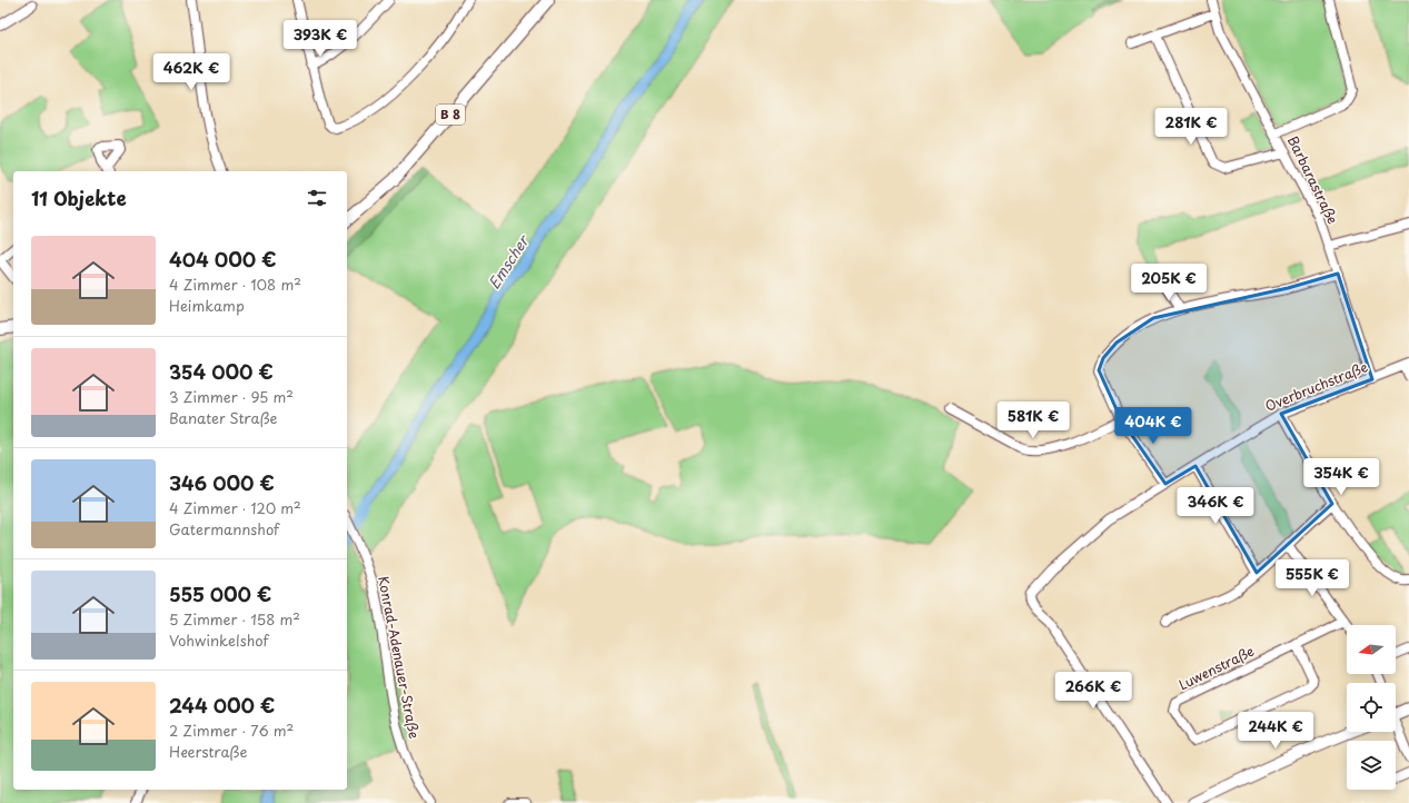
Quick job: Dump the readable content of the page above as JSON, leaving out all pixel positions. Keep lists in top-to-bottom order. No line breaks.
{"streets":{"main road":["B 8"],"street":["Barbarastraße","Overbruchstraße","Konrad-Adenauer-Straße","Luwenstraße"]},"crossings":[["Barbarastraße","Overbruchstraße"]],"water":["Emscher"],"north":"left","page":{"price":["393K €","462K €","281K €","205K €","581K €","404K €","354K €","346K €","555K €","266K €","244K €"],"heading":"11 Objekte","list":[{"name":"404 000 €","note":"4 Zimmer · 108 m² · Heimkamp"},{"name":"354 000 €","note":"3 Zimmer · 95 m² · Banater Straße"},{"name":"346 000 €","note":"4 Zimmer · 120 m² · Gatermannshof"},{"name":"555 000 €","note":"5 Zimmer · 158 m² · Vohwinkelshof"},{"name":"244 000 €","note":"2 Zimmer · 76 m² · Heerstraße"}]}}
